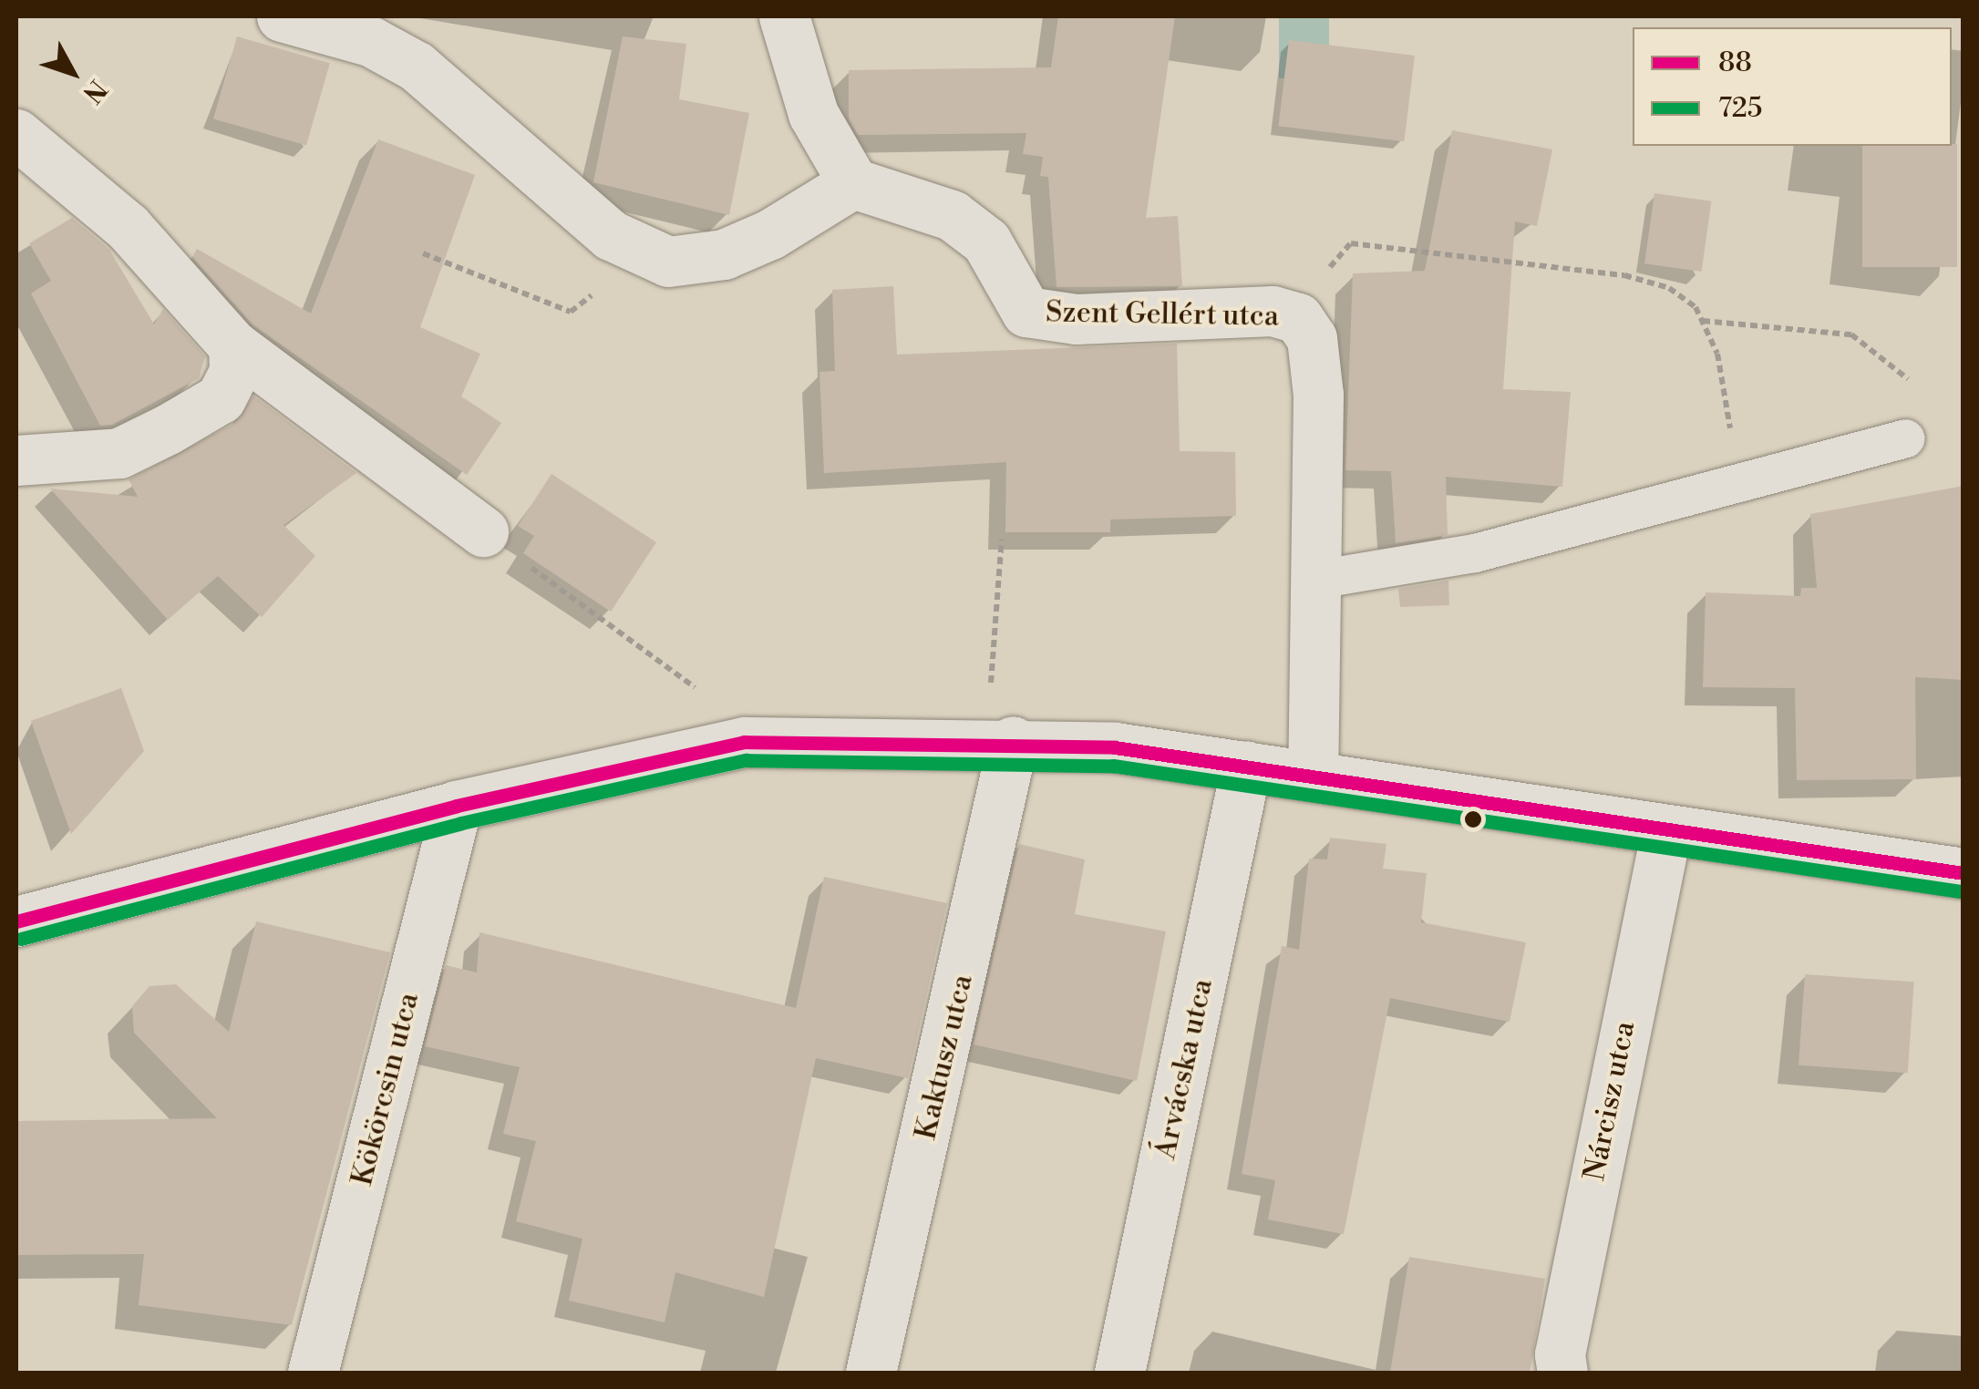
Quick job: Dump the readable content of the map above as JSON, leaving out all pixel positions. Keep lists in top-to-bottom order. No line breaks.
{"streets":{"street":["Szent Gellért utca","Kaktusz utca","Árvácska utca","Kökörcsin utca","Nárcisz utca"]},"lines":["transit line 88","transit line 725"],"legend":["88","725"],"north":"bottom right"}
